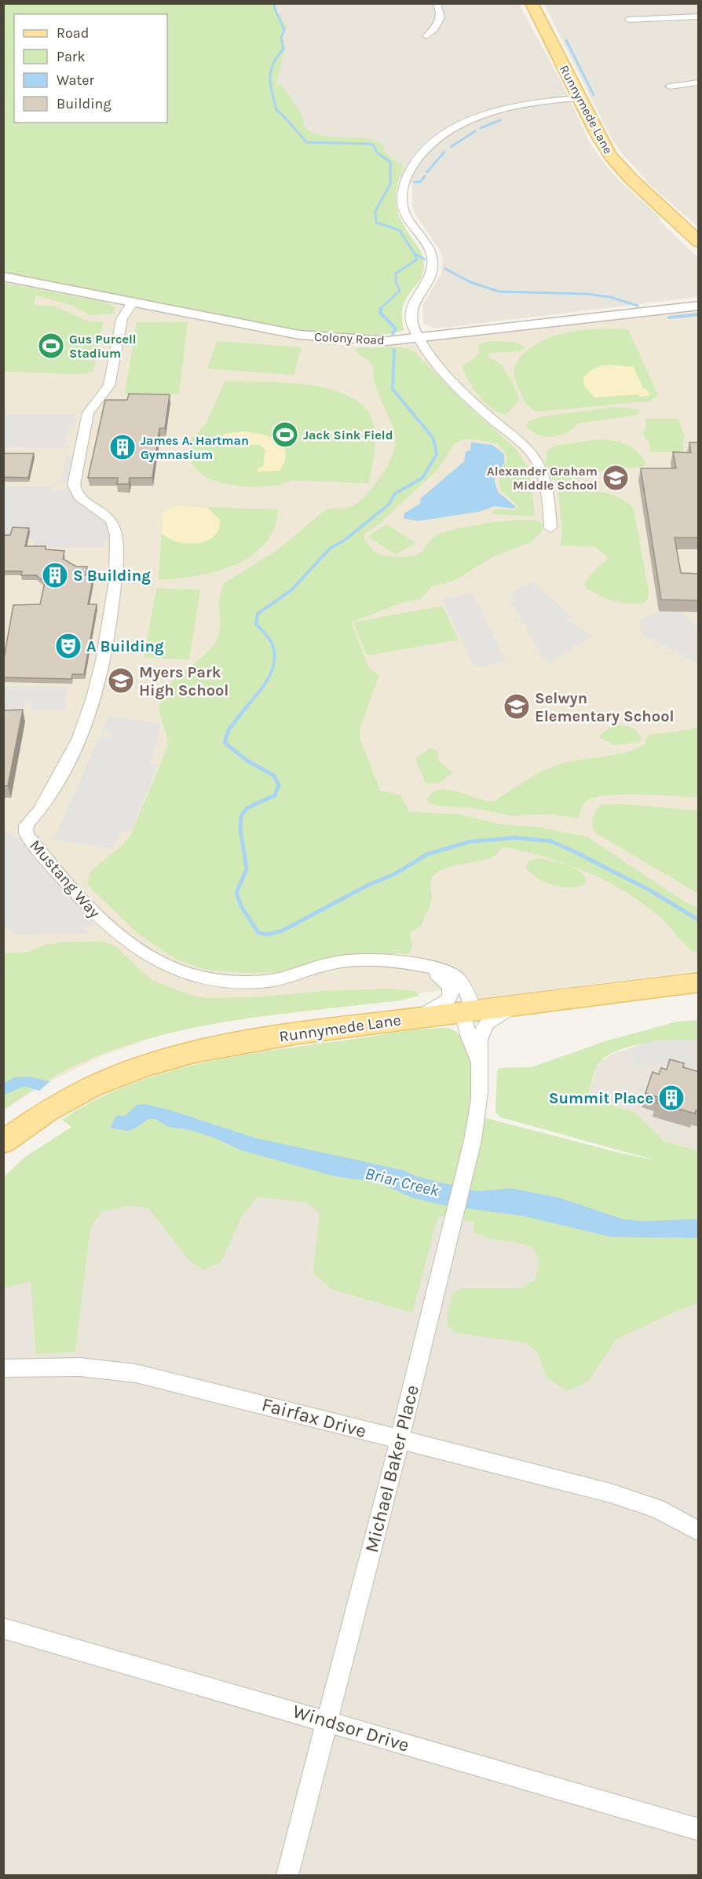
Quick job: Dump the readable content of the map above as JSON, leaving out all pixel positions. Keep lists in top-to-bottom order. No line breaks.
{"streets":{"main road":["Runnymede Lane"],"street":["Colony Road","Mustang Way","Fairfax Drive","Michael Baker Place","Windsor Drive"]},"crossings":[["Colony Road","Mustang Way"],["Fairfax Drive","Michael Baker Place"],["Michael Baker Place","Windsor Drive"]],"water":["Briar Creek"],"places":{"sports":["Gus Purcell Stadium","Jack Sink Field"],"building":["James A. Hartman Gymnasium","S Building","Summit Place"],"school or university":["Alexander Graham Middle School","Myers Park High School","Selwyn Elementary School"],"theatre":["A Building"]},"legend":["Road","Park","Water","Building"]}
